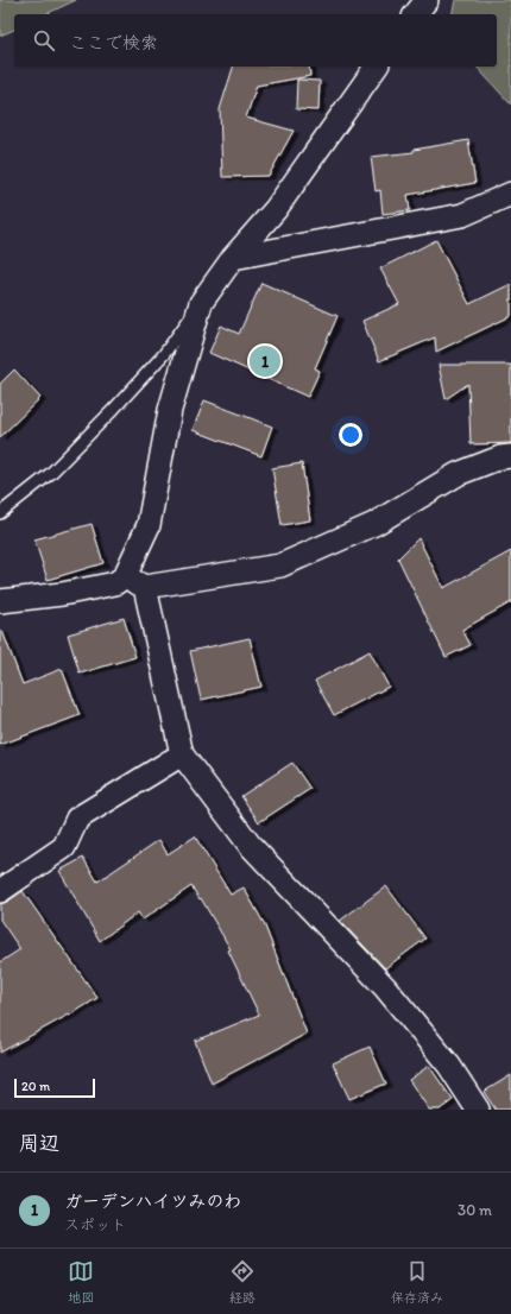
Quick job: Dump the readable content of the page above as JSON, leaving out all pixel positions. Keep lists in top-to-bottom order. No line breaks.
{"scale_bar":"20 m","page":{"search":"ここで検索","pins":"1","scale":"20 m","heading":"周辺","list":[{"mark":"1","name":"ガーデンハイツみのわ","note":"スポット","value":"30 m"}],"nav":["地図","経路","保存済み"]}}
